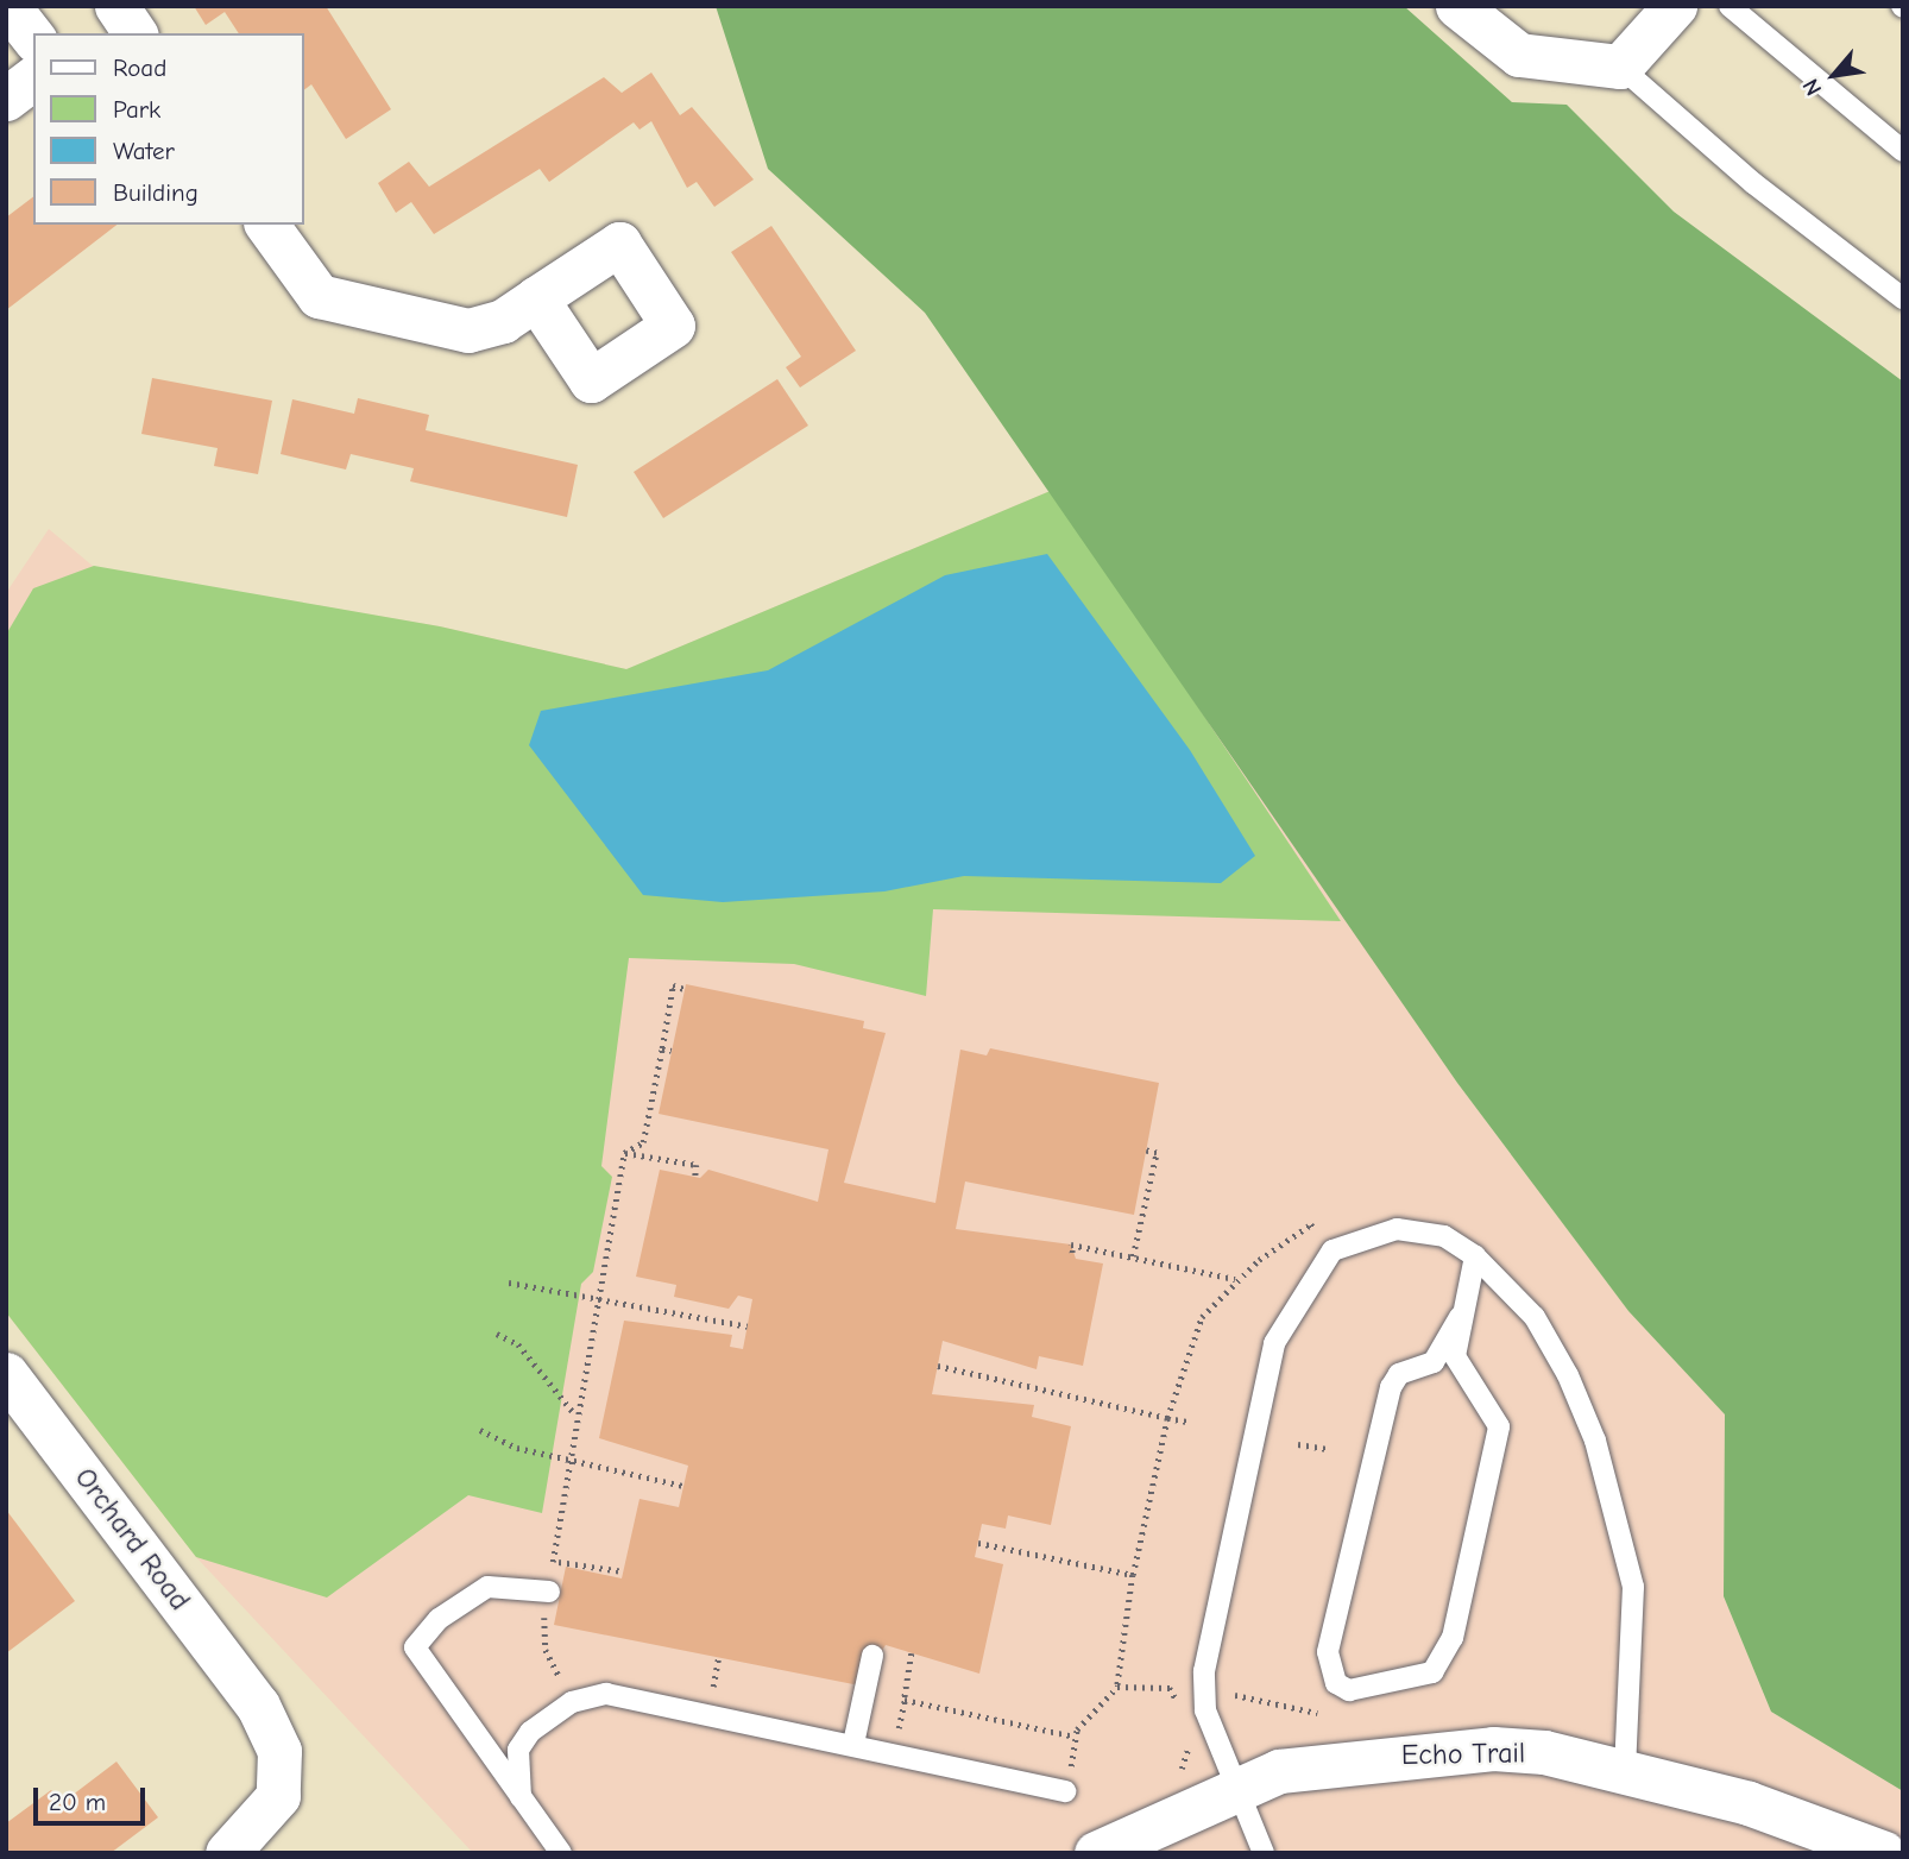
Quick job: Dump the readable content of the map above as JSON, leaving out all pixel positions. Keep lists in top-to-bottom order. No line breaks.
{"streets":{"street":["Orchard Road","Echo Trail"]},"legend":["Road","Park","Water","Building"],"scale_bar":"20 m","north":"bottom left"}
